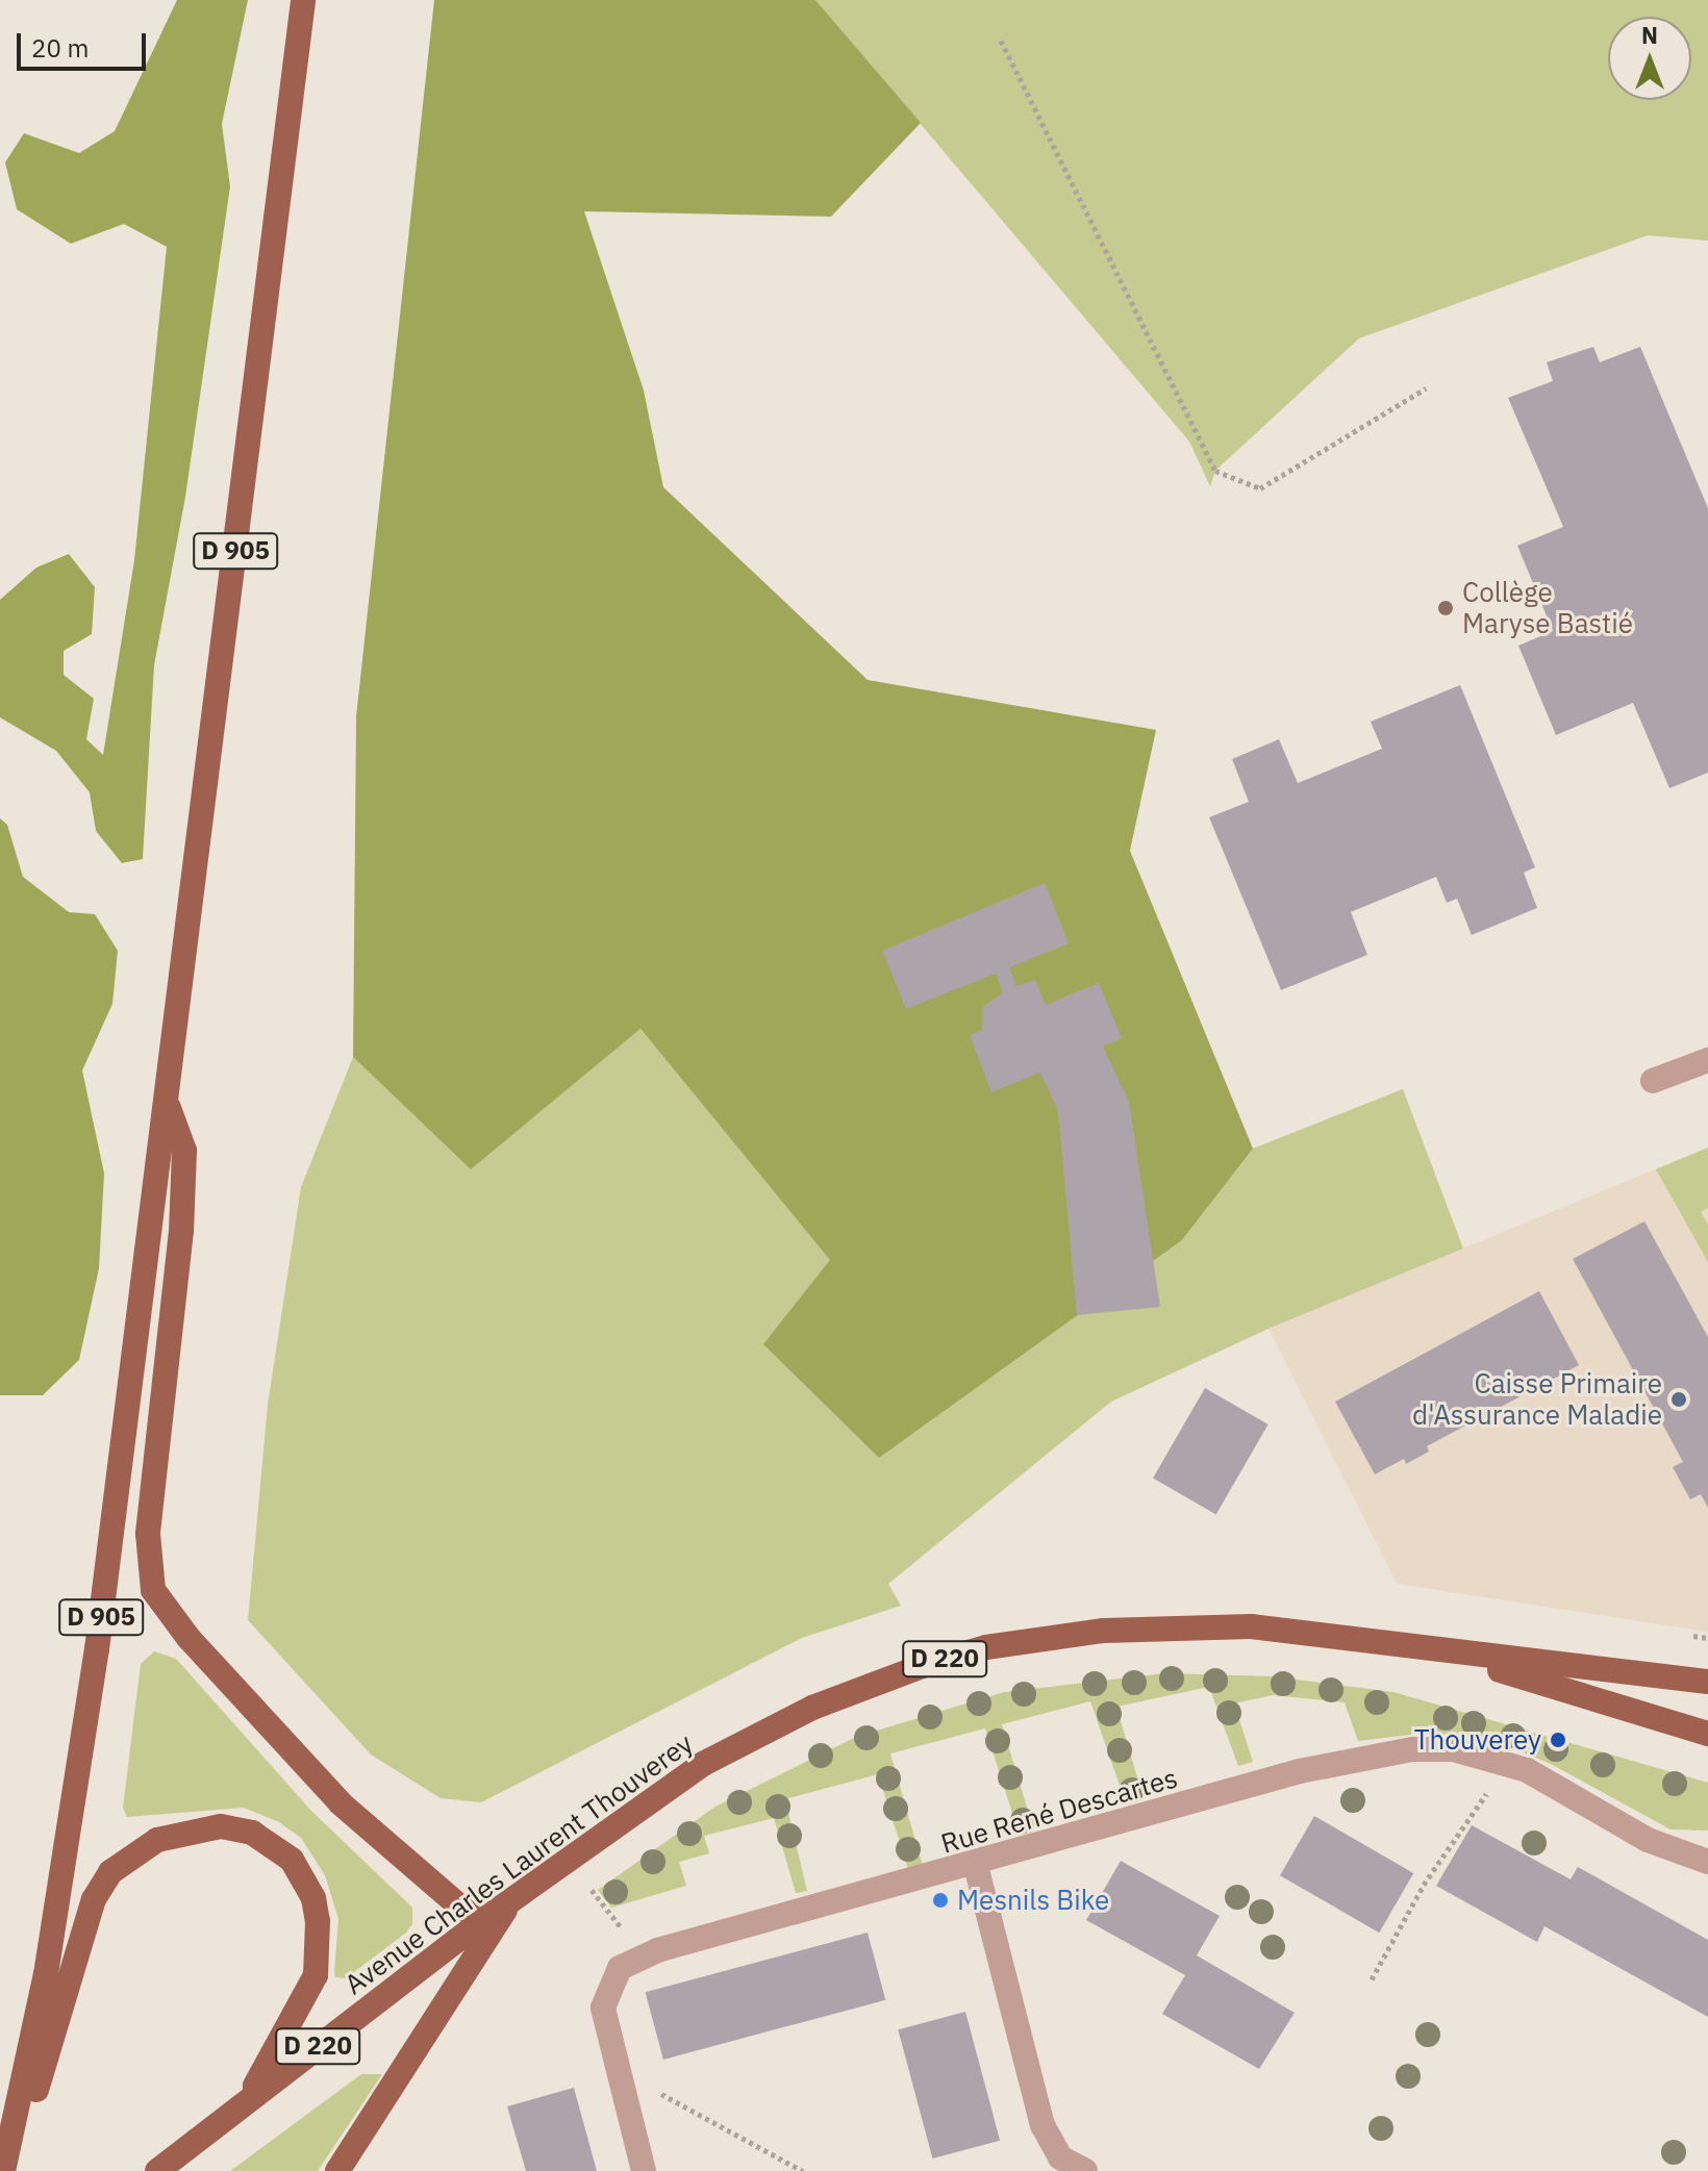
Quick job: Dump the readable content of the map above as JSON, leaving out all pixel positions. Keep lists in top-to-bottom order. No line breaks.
{"streets":{"main road":["D 905","D 220","Avenue Charles Laurent Thouverey"],"street":["Rue René Descartes"]},"crossings":[["D 905","Avenue Charles Laurent Thouverey"]],"places":["Collège Maryse Bastié","Caisse Primaire d'Assurance Maladie","Thouverey","Mesnils Bike"],"scale_bar":"20 m","north":"top"}
